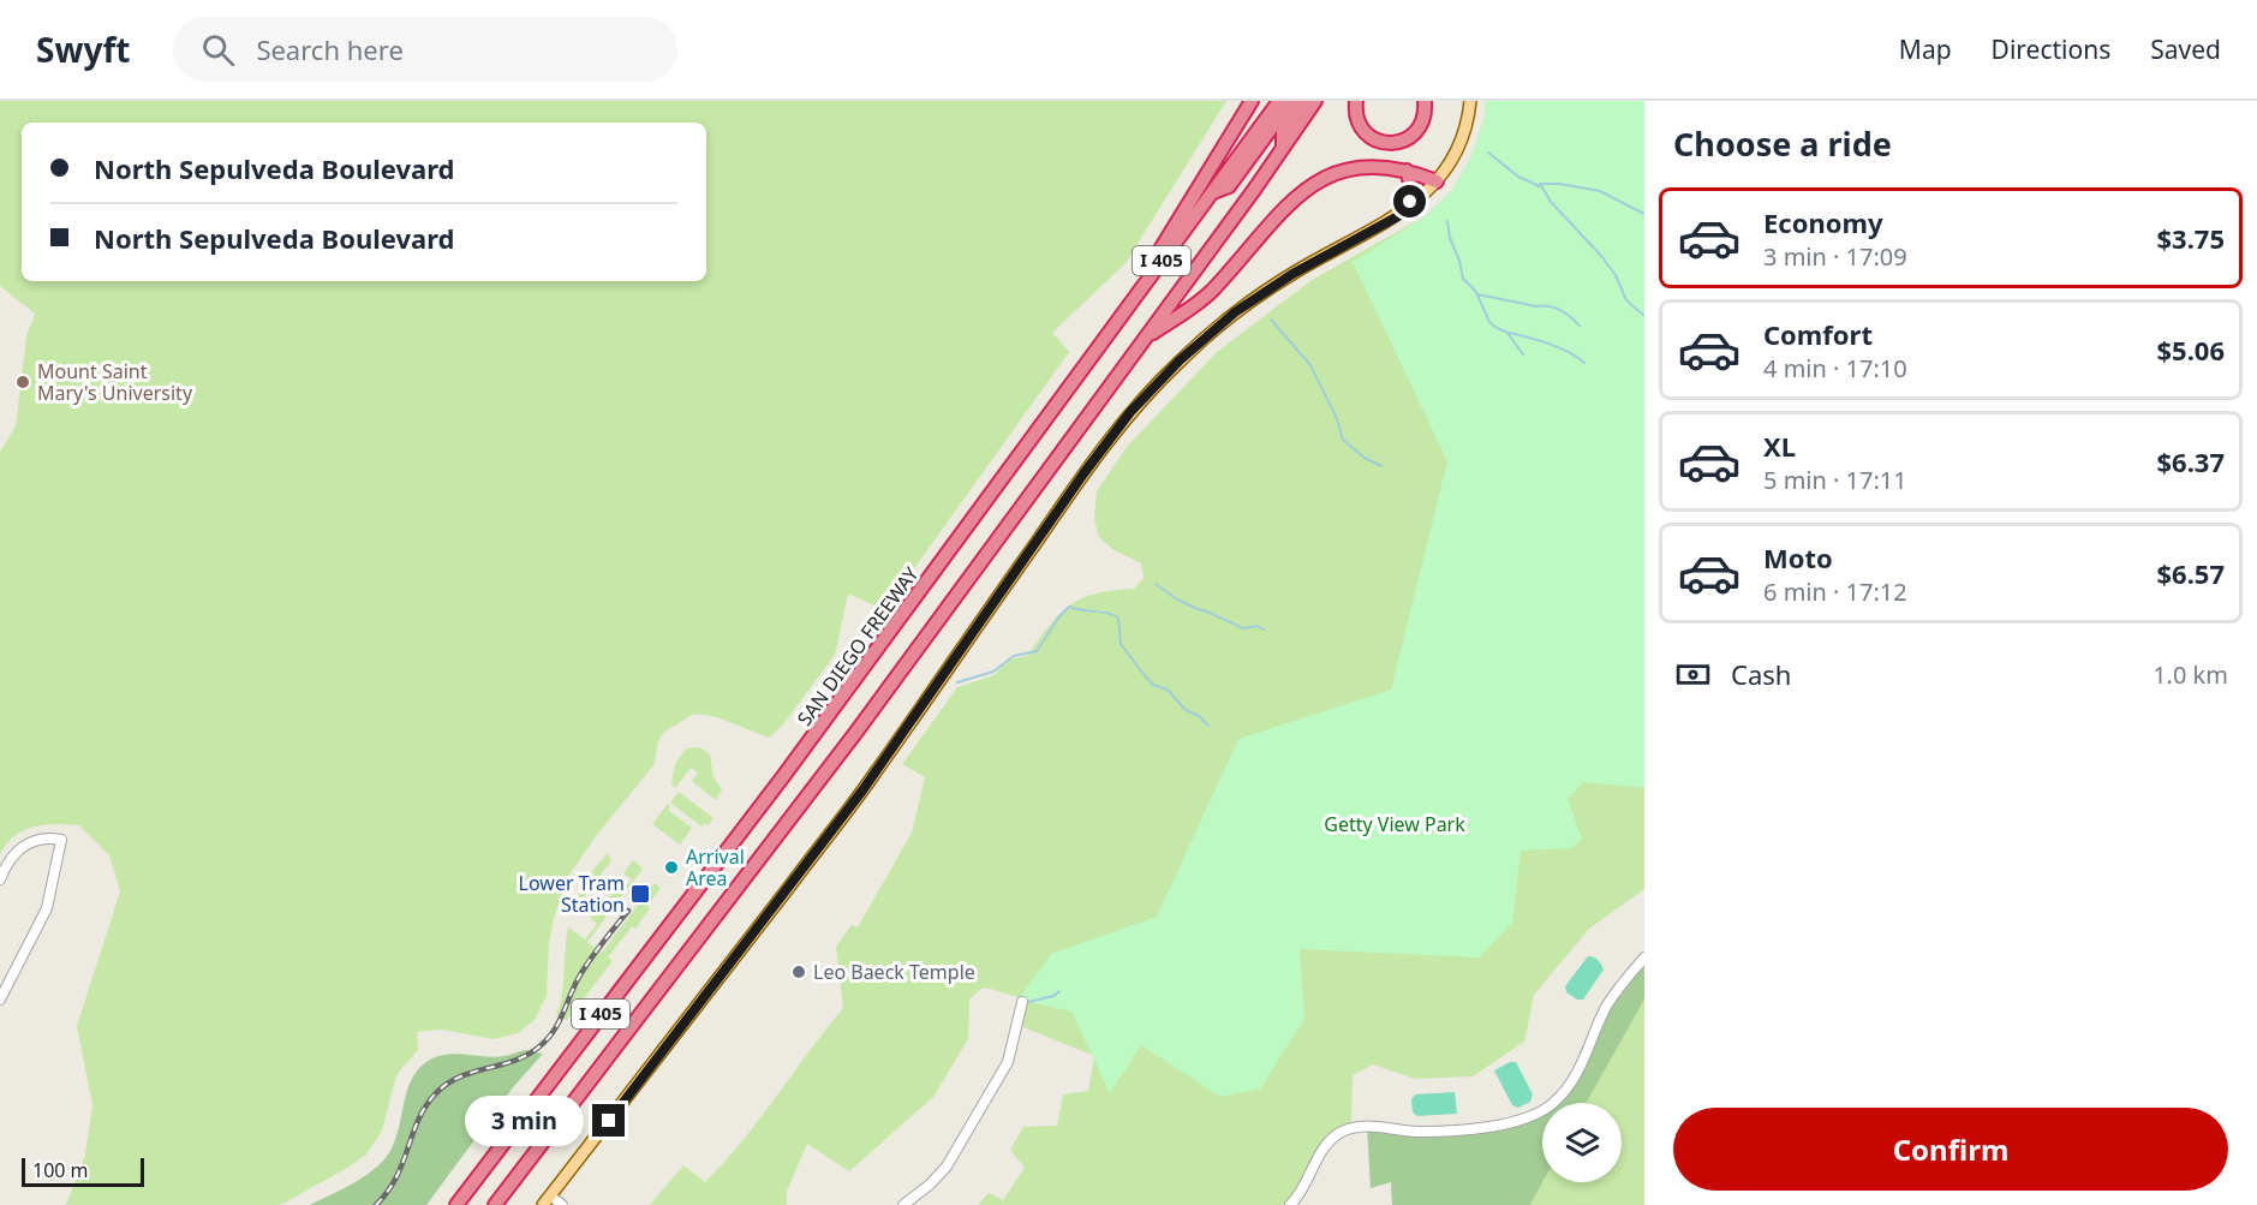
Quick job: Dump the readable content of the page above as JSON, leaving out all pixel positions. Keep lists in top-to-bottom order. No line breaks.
{"streets":{"highway":["I 405","SAN DIEGO FREEWAY"]},"parks":["Getty View Park"],"places":{"other":["Mount Saint Mary's University","Arrival Area","Leo Baeck Temple"],"transit":["Lower Tram Station"]},"scale_bar":"100 m","page":{"header":"Swyft","search":"Search here","nav":["Map","Directions","Saved"],"heading":"Choose a ride","banner":["North Sepulveda Boulevard","North Sepulveda Boulevard"],"list":[{"name":"Economy","note":"3 min · 17:09","value":"$3.75"},{"name":"Comfort","note":"4 min · 17:10","value":"$5.06"},{"name":"XL","note":"5 min · 17:11","value":"$6.37"},{"name":"Moto","note":"6 min · 17:12","value":"$6.57"}],"pay":["Cash","1.0 km"],"buttons":"Confirm","bubble":"3 min","scale":"100 m"}}
